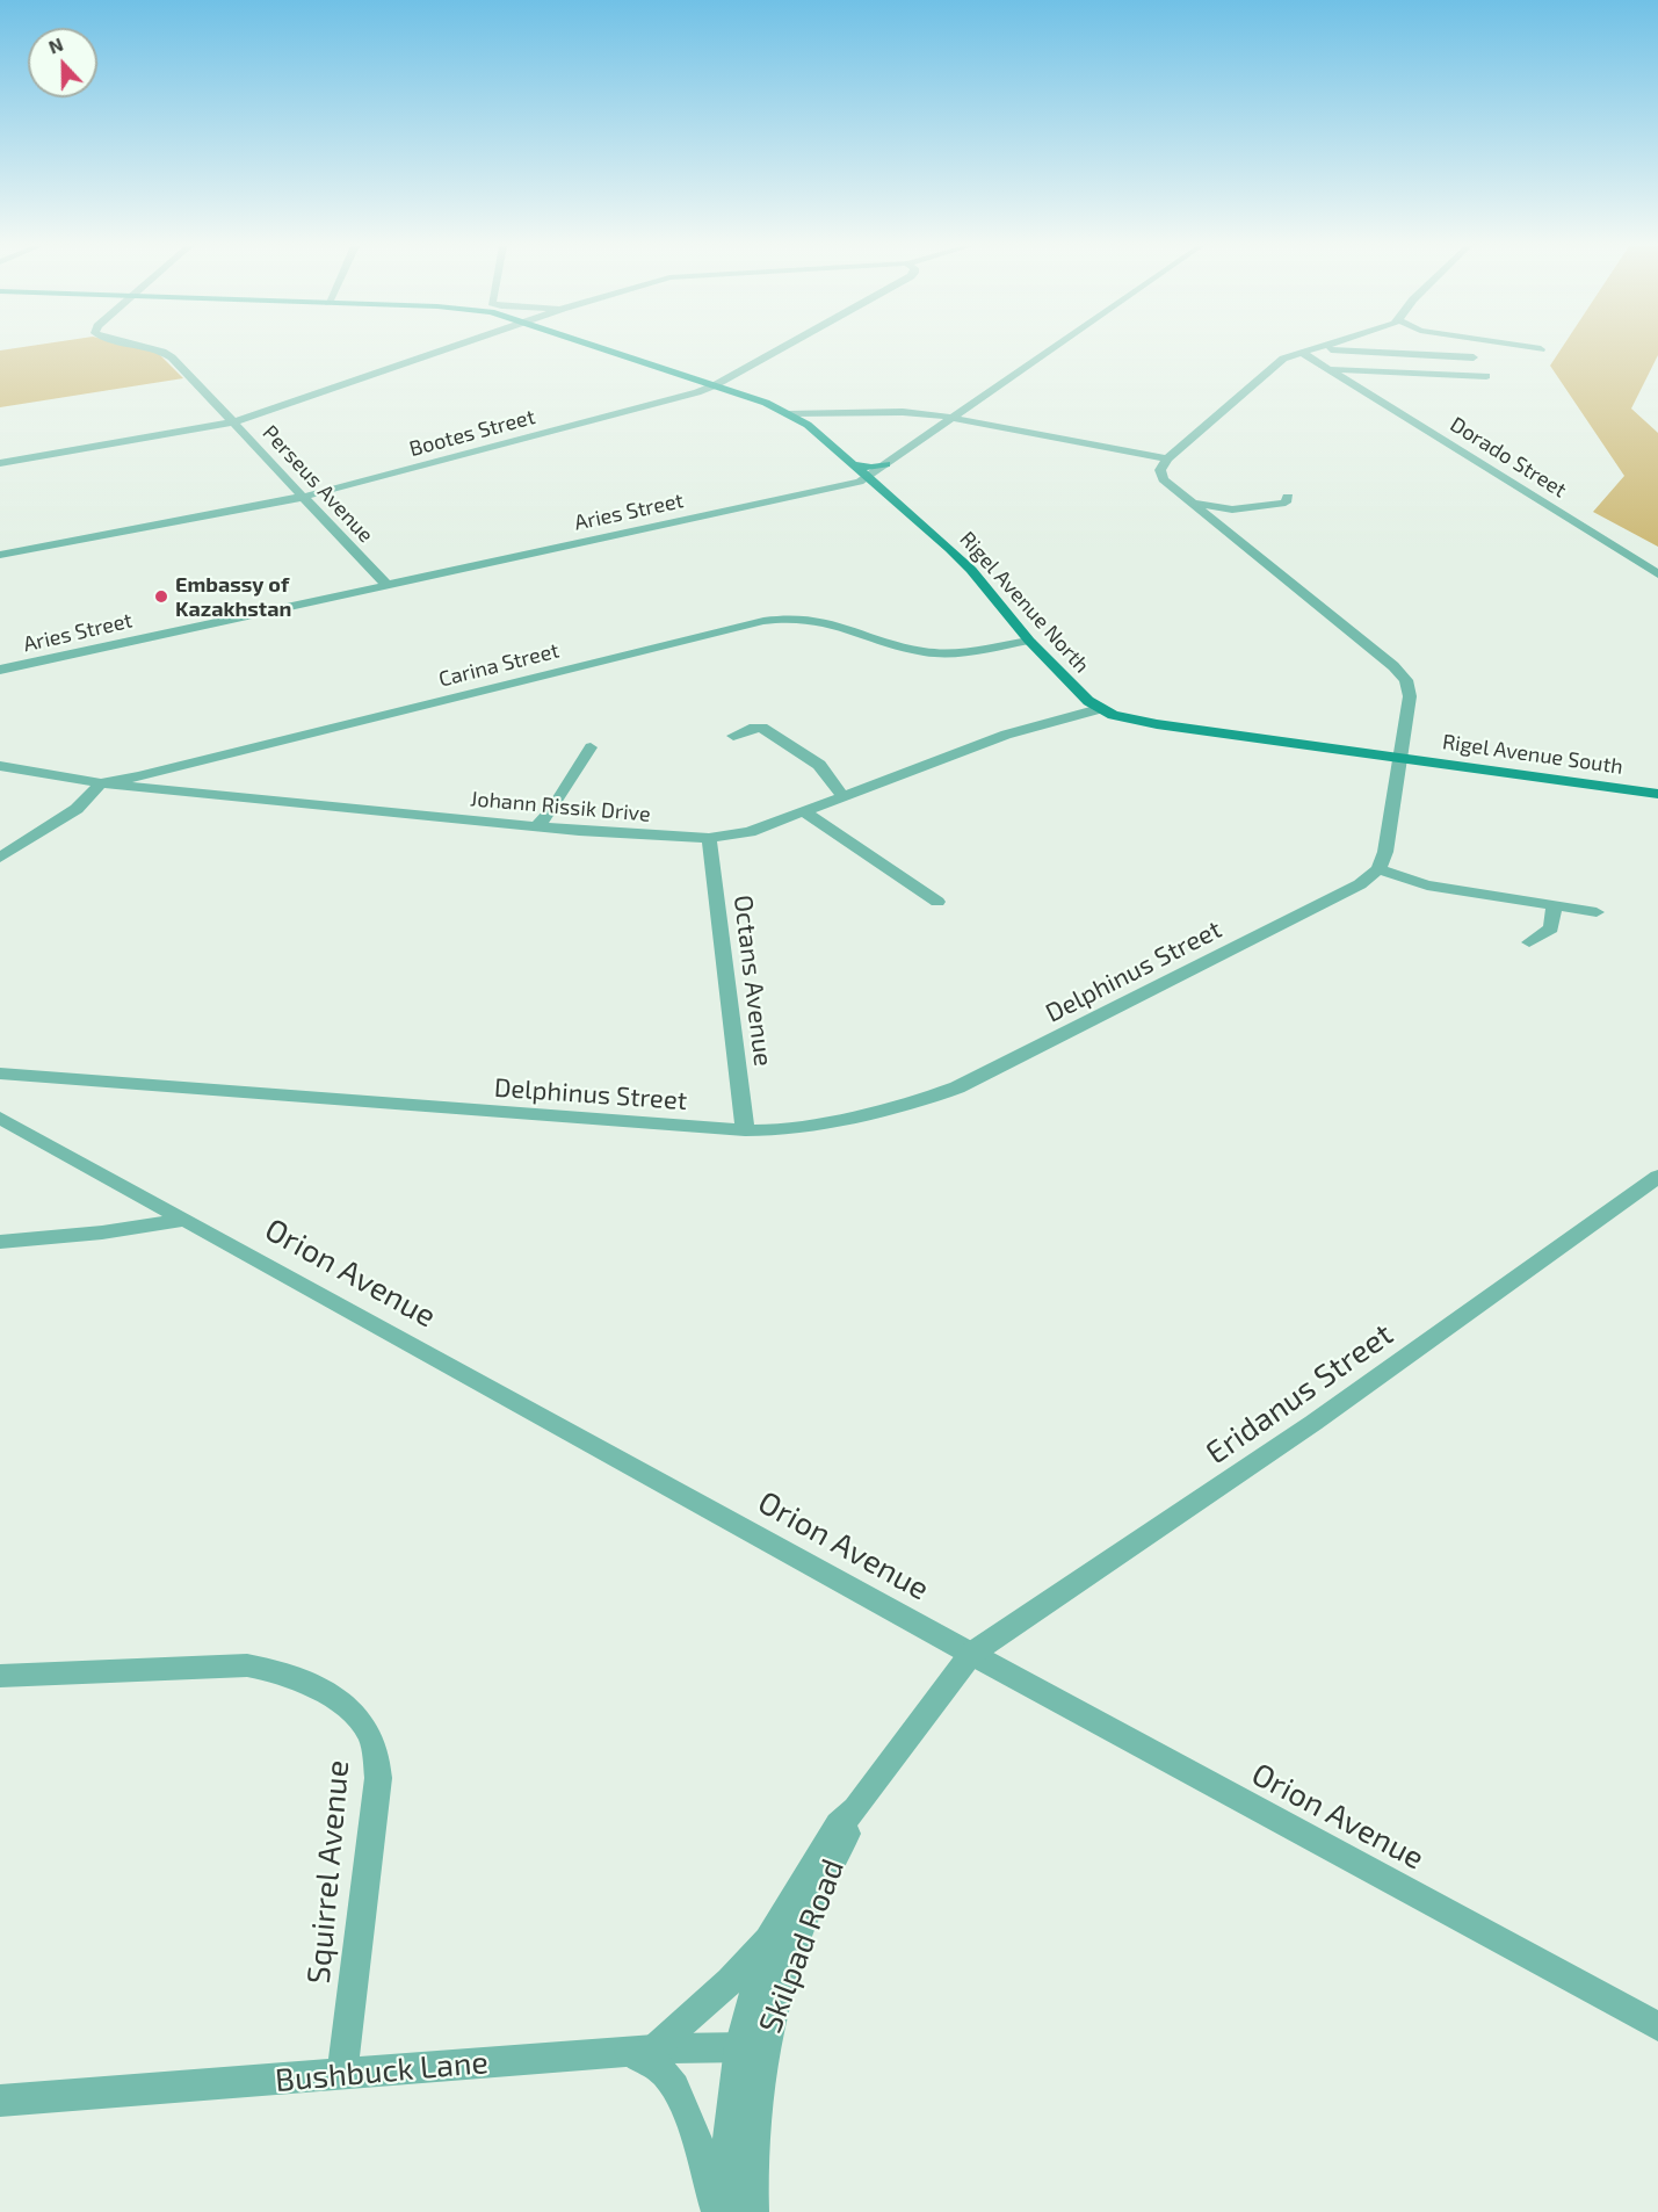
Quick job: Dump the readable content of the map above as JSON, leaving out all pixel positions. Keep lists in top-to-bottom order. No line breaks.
{"streets":{"main road":["Rigel Avenue North","Rigel Avenue South"],"street":["Bootes Street","Dorado Street","Perseus Avenue","Aries Street","Carina Street","Johann Rissik Drive","Delphinus Street","Octans Avenue","Orion Avenue","Eridanus Street","Squirrel Avenue","Skilpad Road","Bushbuck Lane"]},"crossings":[["Bootes Street","Perseus Avenue"],["Bootes Street","Rigel Avenue North"],["Perseus Avenue","Aries Street"],["Aries Street","Rigel Avenue North"],["Rigel Avenue North","Carina Street"],["Rigel Avenue North","Rigel Avenue South"],["Rigel Avenue North","Johann Rissik Drive"],["Carina Street","Johann Rissik Drive"],["Johann Rissik Drive","Octans Avenue"],["Delphinus Street","Octans Avenue"],["Orion Avenue","Eridanus Street"],["Orion Avenue","Skilpad Road"],["Eridanus Street","Skilpad Road"],["Squirrel Avenue","Bushbuck Lane"],["Skilpad Road","Bushbuck Lane"]],"places":["Embassy of Kazakhstan"],"north":"top"}
